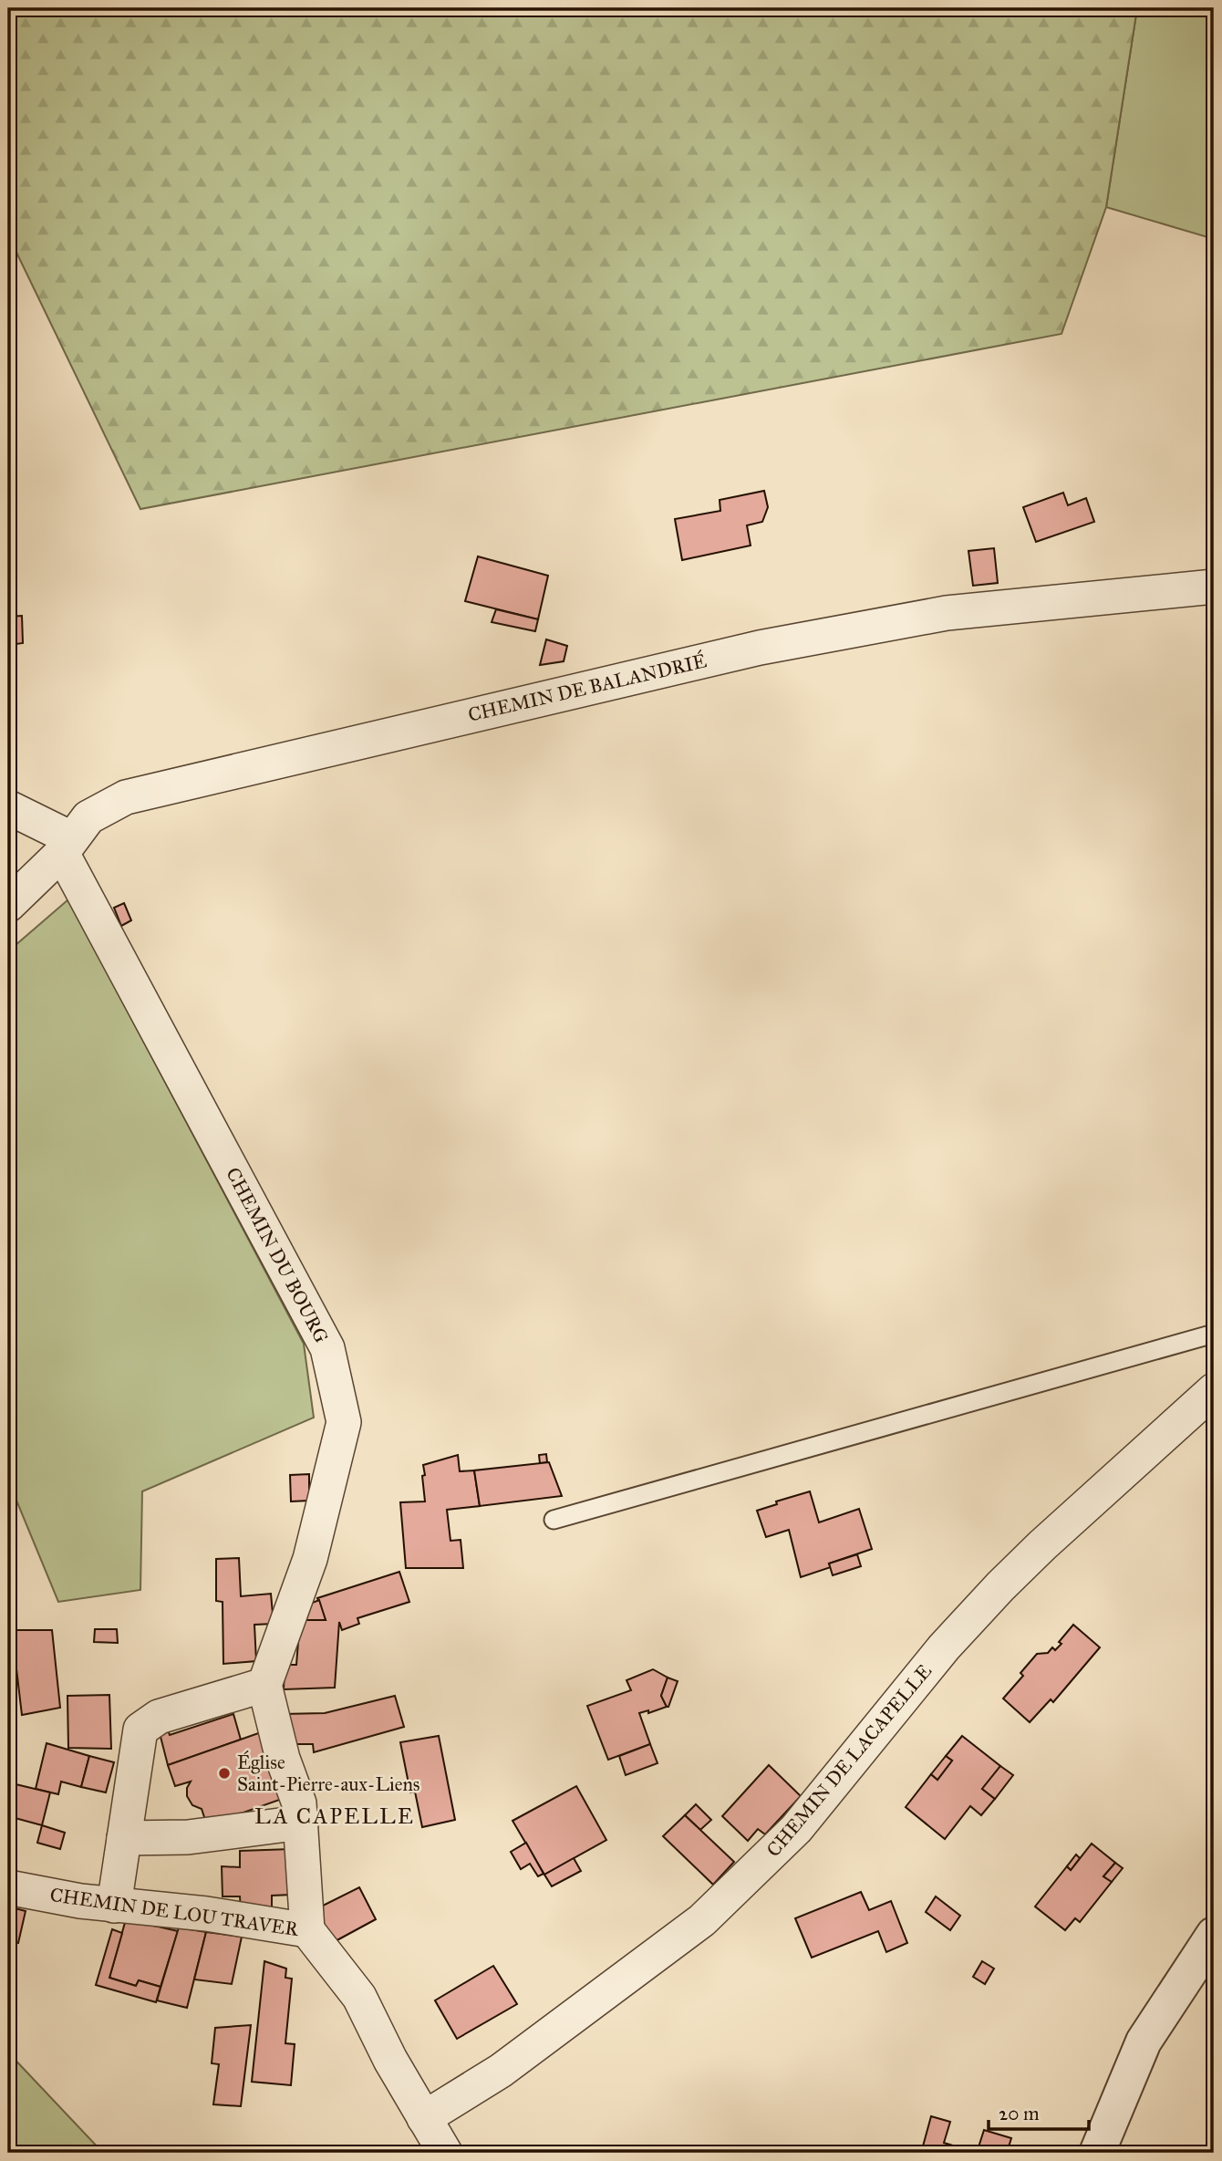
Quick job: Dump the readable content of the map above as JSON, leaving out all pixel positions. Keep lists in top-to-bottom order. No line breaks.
{"streets":{"street":["CHEMIN DE BALANDRIÉ","CHEMIN DU BOURG","CHEMIN DE LACAPELLE","CHEMIN DE LOU TRAVER"]},"crossings":[["CHEMIN DE BALANDRIÉ","CHEMIN DU BOURG"],["CHEMIN DE LACAPELLE","CHEMIN DE LOU TRAVER"]],"districts":["LA CAPELLE"],"places":["Église Saint-Pierre-aux-Liens"],"scale_bar":"20 m"}
